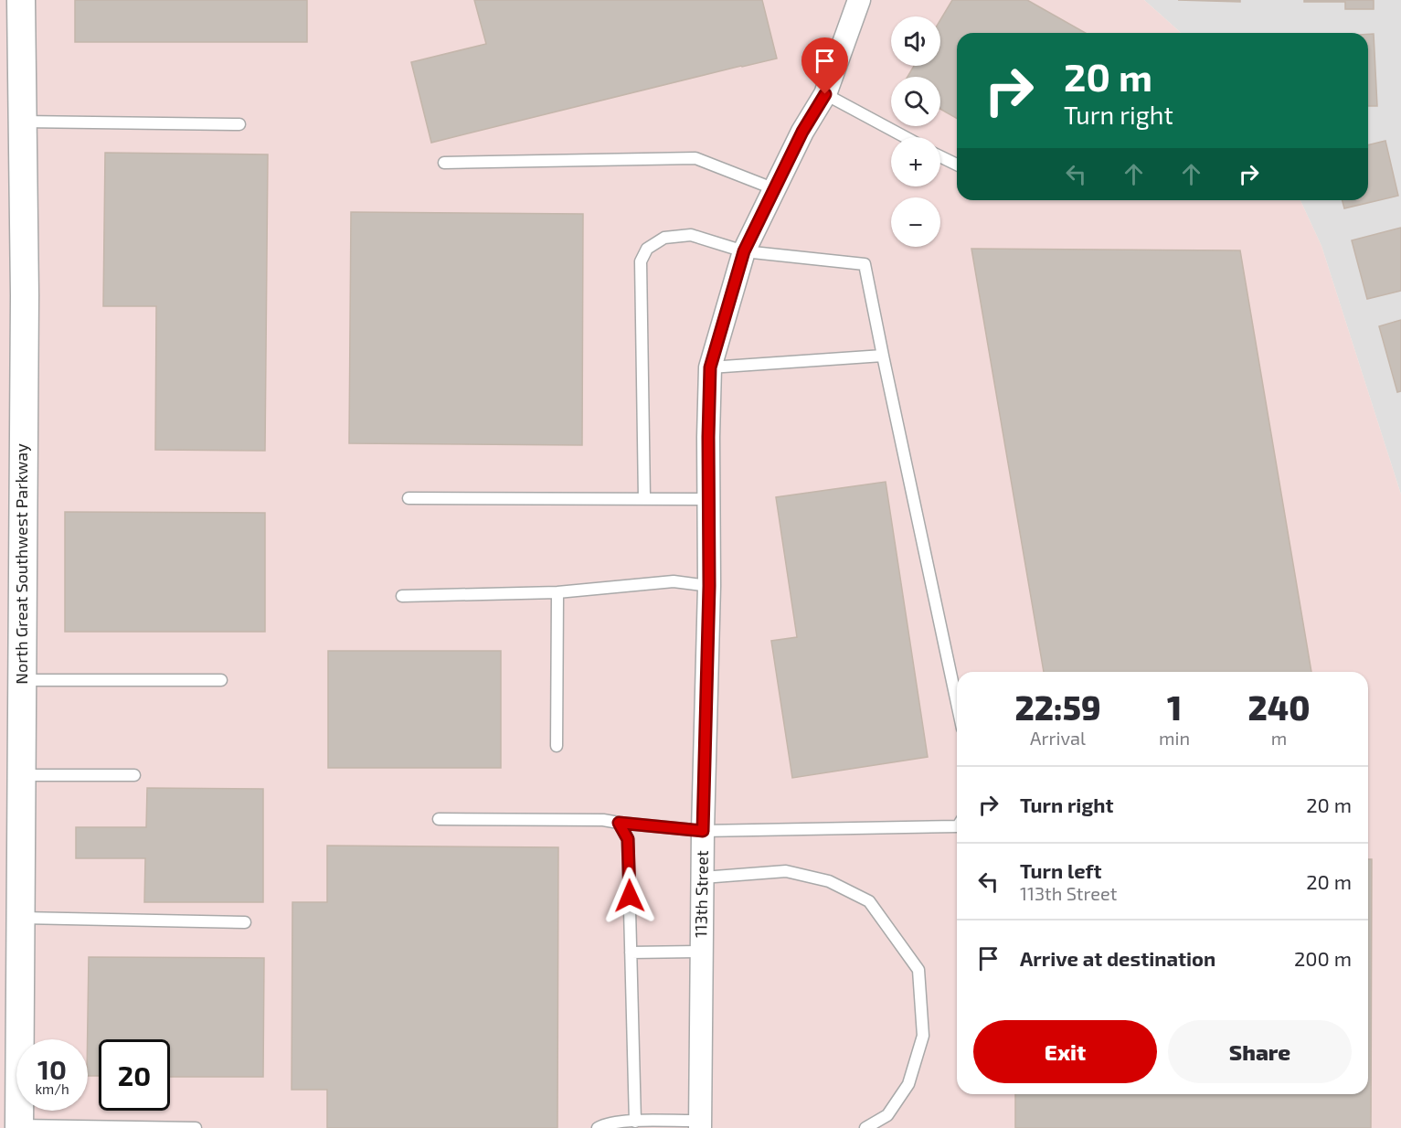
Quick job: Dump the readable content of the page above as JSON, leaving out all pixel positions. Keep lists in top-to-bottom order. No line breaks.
{"streets":{"street":["North Great Southwest Parkway","113th Street"]},"page":{"map_buttons":["+","−"],"turn":["20 m","Turn right"],"eta":["22:59","Arrival","1","min","240","m"],"list":[{"name":"Turn right","value":"20 m"},{"name":"Turn left","note":"113th Street","value":"20 m"},{"name":"Arrive at destination","value":"200 m"}],"buttons":["Exit","Share"],"speed":"10 km/h","limit":"20"}}
